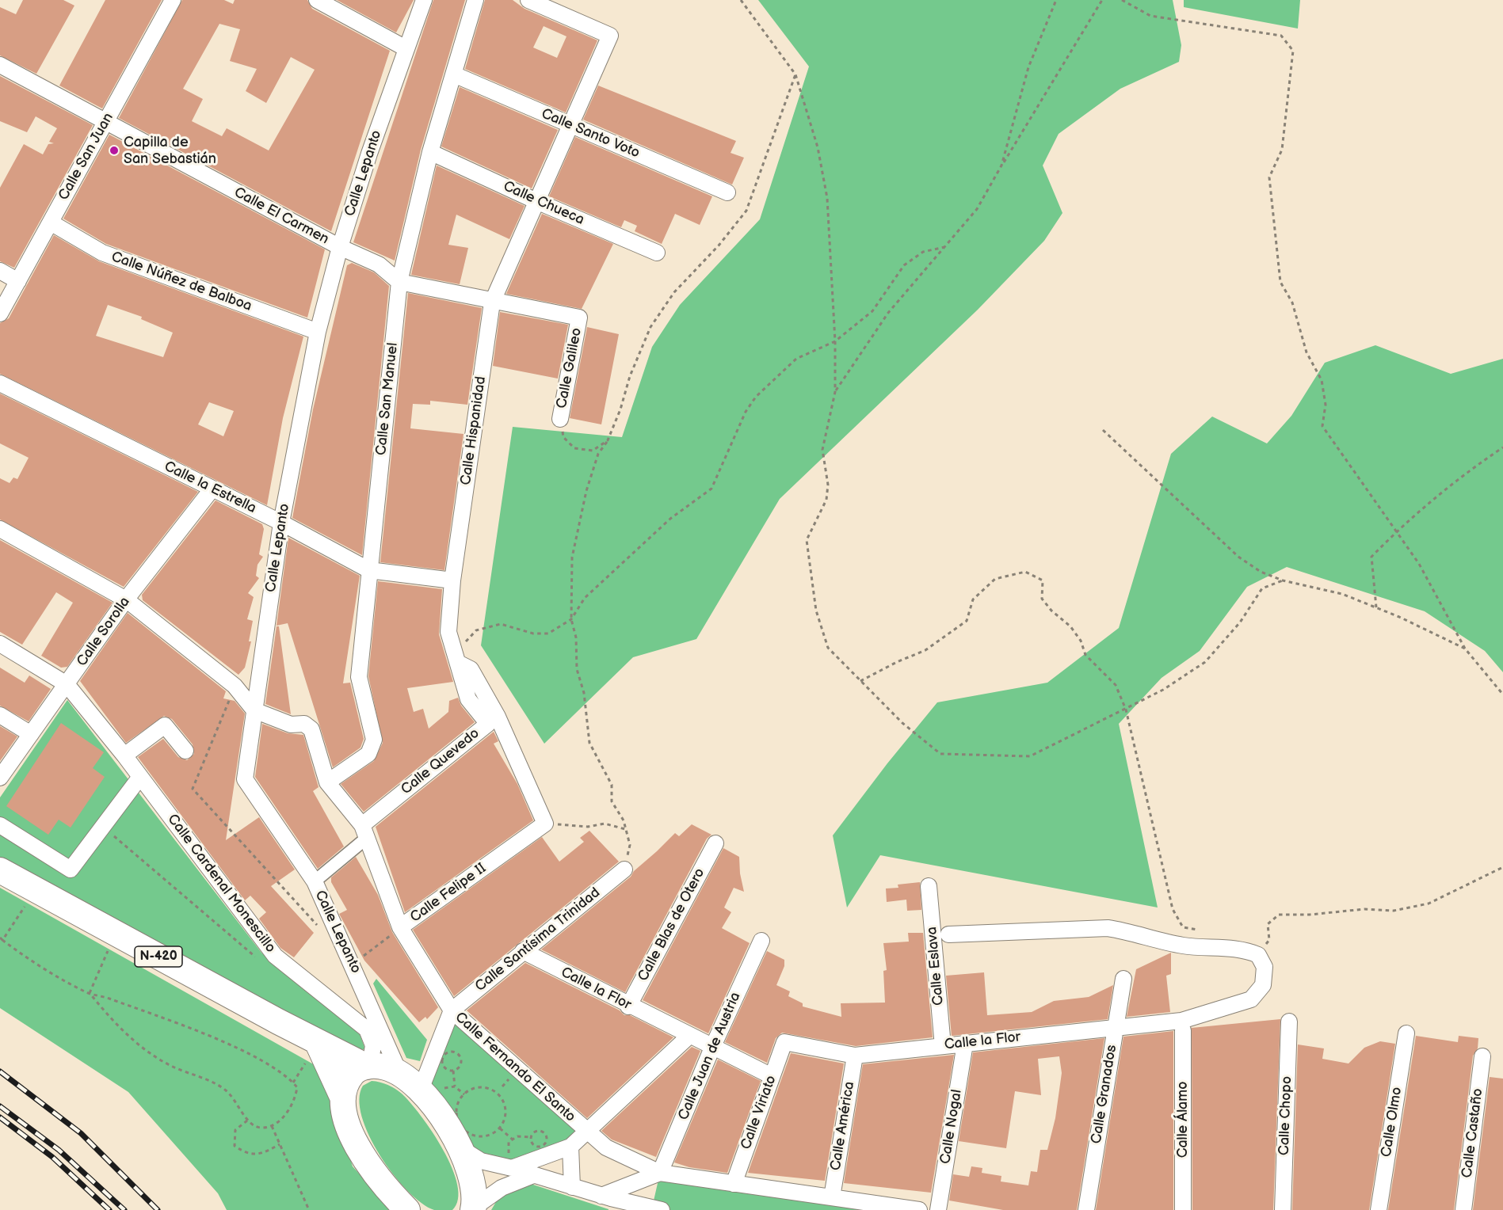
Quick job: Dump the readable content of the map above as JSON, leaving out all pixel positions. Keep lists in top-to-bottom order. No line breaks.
{"streets":{"highway":["N-420"],"street":["Calle Santo Voto","Calle San Juan","Calle Lepanto","Calle Chueca","Calle El Carmen","Calle Núñez de Balboa","Calle Galileo","Calle San Manuel","Calle Hispanidad","Calle la Estrella","Calle Sorolla","Calle Quevedo","Calle Cardenal Monescillo","Calle Felipe II","Calle Blas de Otero","Calle Santísima Trinidad","Calle Eslava","Calle la Flor","Calle Juan de Austria","Calle Fernando El Santo","Calle Granados","Calle Viriato","Calle Chopo","Calle Álamo","Calle Olmo","Calle América","Calle Nogal","Calle Castaño"]},"crossings":[["Calle Santo Voto","Calle San Manuel"],["Calle Santo Voto","Calle Hispanidad"],["Calle San Juan","Calle El Carmen"],["Calle San Juan","Calle Núñez de Balboa"],["Calle Lepanto","Calle El Carmen"],["Calle Lepanto","Calle Núñez de Balboa"],["Calle Lepanto","Calle la Estrella"],["Calle Lepanto","Calle Quevedo"],["Calle Lepanto","Calle Felipe II"],["Calle Lepanto","Calle Fernando El Santo"],["Calle Chueca","Calle San Manuel"],["Calle Chueca","Calle Hispanidad"],["Calle El Carmen","Calle Galileo"],["Calle El Carmen","Calle San Manuel"],["Calle El Carmen","Calle Hispanidad"],["Calle San Manuel","Calle la Estrella"],["Calle San Manuel","Calle Fernando El Santo"],["Calle Hispanidad","Calle la Estrella"],["Calle Hispanidad","Calle Quevedo"],["Calle la Estrella","Calle Sorolla"],["Calle Sorolla","Calle Cardenal Monescillo"],["Calle Quevedo","Calle Fernando El Santo"],["Calle Cardenal Monescillo","N-420"],["Calle Felipe II","Calle Fernando El Santo"],["Calle Blas de Otero","Calle la Flor"],["Calle Santísima Trinidad","Calle la Flor"],["Calle Santísima Trinidad","Calle Fernando El Santo"],["Calle Eslava","Calle la Flor"],["Calle la Flor","Calle Juan de Austria"],["Calle la Flor","Calle Granados"],["Calle la Flor","Calle Viriato"],["Calle la Flor","Calle Álamo"],["Calle la Flor","Calle América"],["Calle la Flor","Calle Nogal"],["Calle Juan de Austria","Calle Fernando El Santo"],["Calle Fernando El Santo","Calle Viriato"],["Calle Fernando El Santo","Calle América"]],"places":["Capilla de San Sebastián"]}
